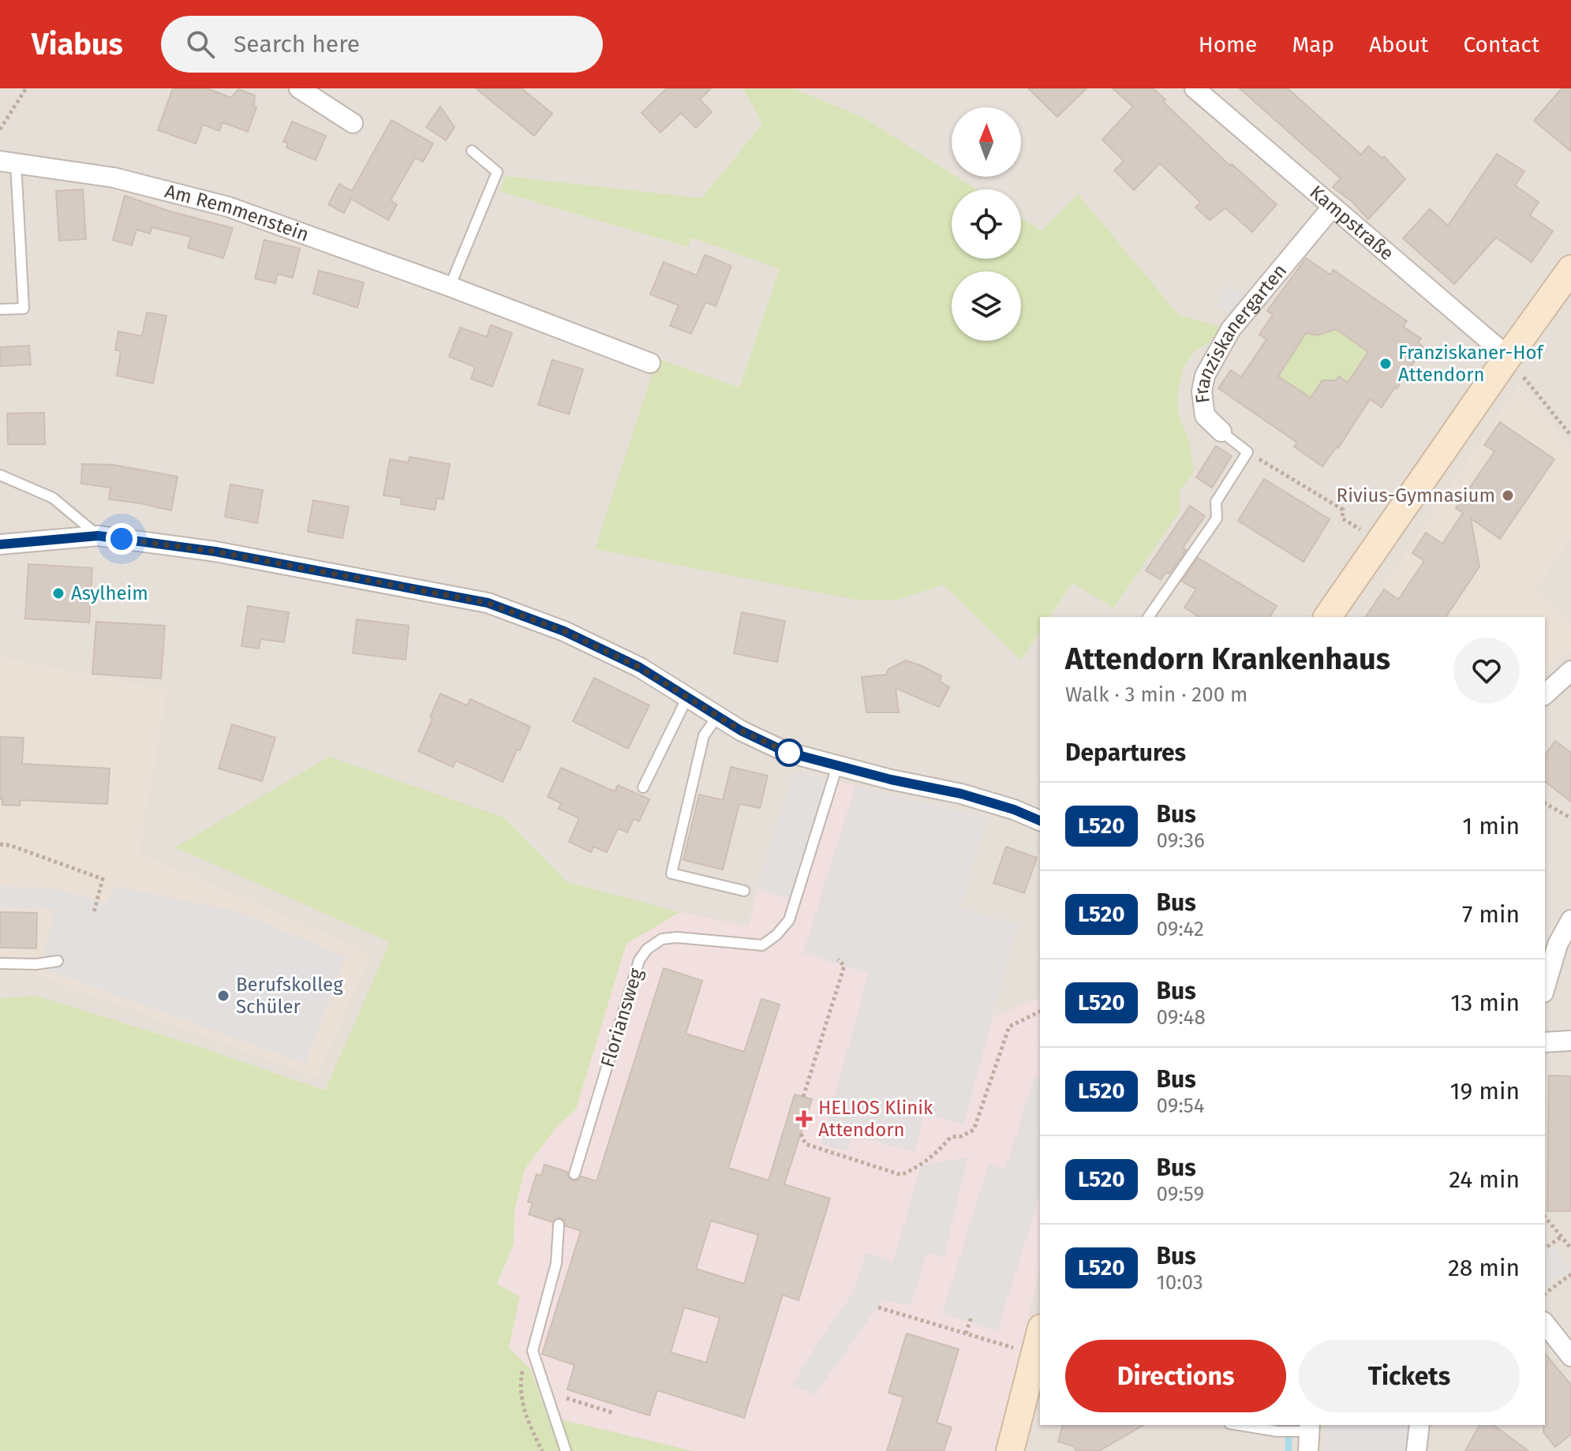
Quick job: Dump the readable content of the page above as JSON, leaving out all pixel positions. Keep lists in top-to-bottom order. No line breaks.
{"streets":{"street":["Am Remmenstein","Kampstraße","Franziskanergarten"],"lane":["Floriansweg"]},"crossings":[["Kampstraße","Franziskanergarten"]],"places":{"other":["Franziskaner-Hof Attendorn","Rivius-Gymnasium","Asylheim","Berufskolleg Schüler"],"health":["HELIOS Klinik Attendorn"]},"lines":["bus line L520"],"north":"top","page":{"header":"Viabus","search":"Search here","nav":["Home","Map","About","Contact"],"heading":[["Attendorn Krankenhaus","Walk · 3 min · 200 m"],"Departures"],"list":[{"mark":"L520","name":"Bus","note":"09:36","value":"1 min"},{"mark":"L520","name":"Bus","note":"09:42","value":"7 min"},{"mark":"L520","name":"Bus","note":"09:48","value":"13 min"},{"mark":"L520","name":"Bus","note":"09:54","value":"19 min"},{"mark":"L520","name":"Bus","note":"09:59","value":"24 min"},{"mark":"L520","name":"Bus","note":"10:03","value":"28 min"}],"buttons":["Directions","Tickets"]}}
